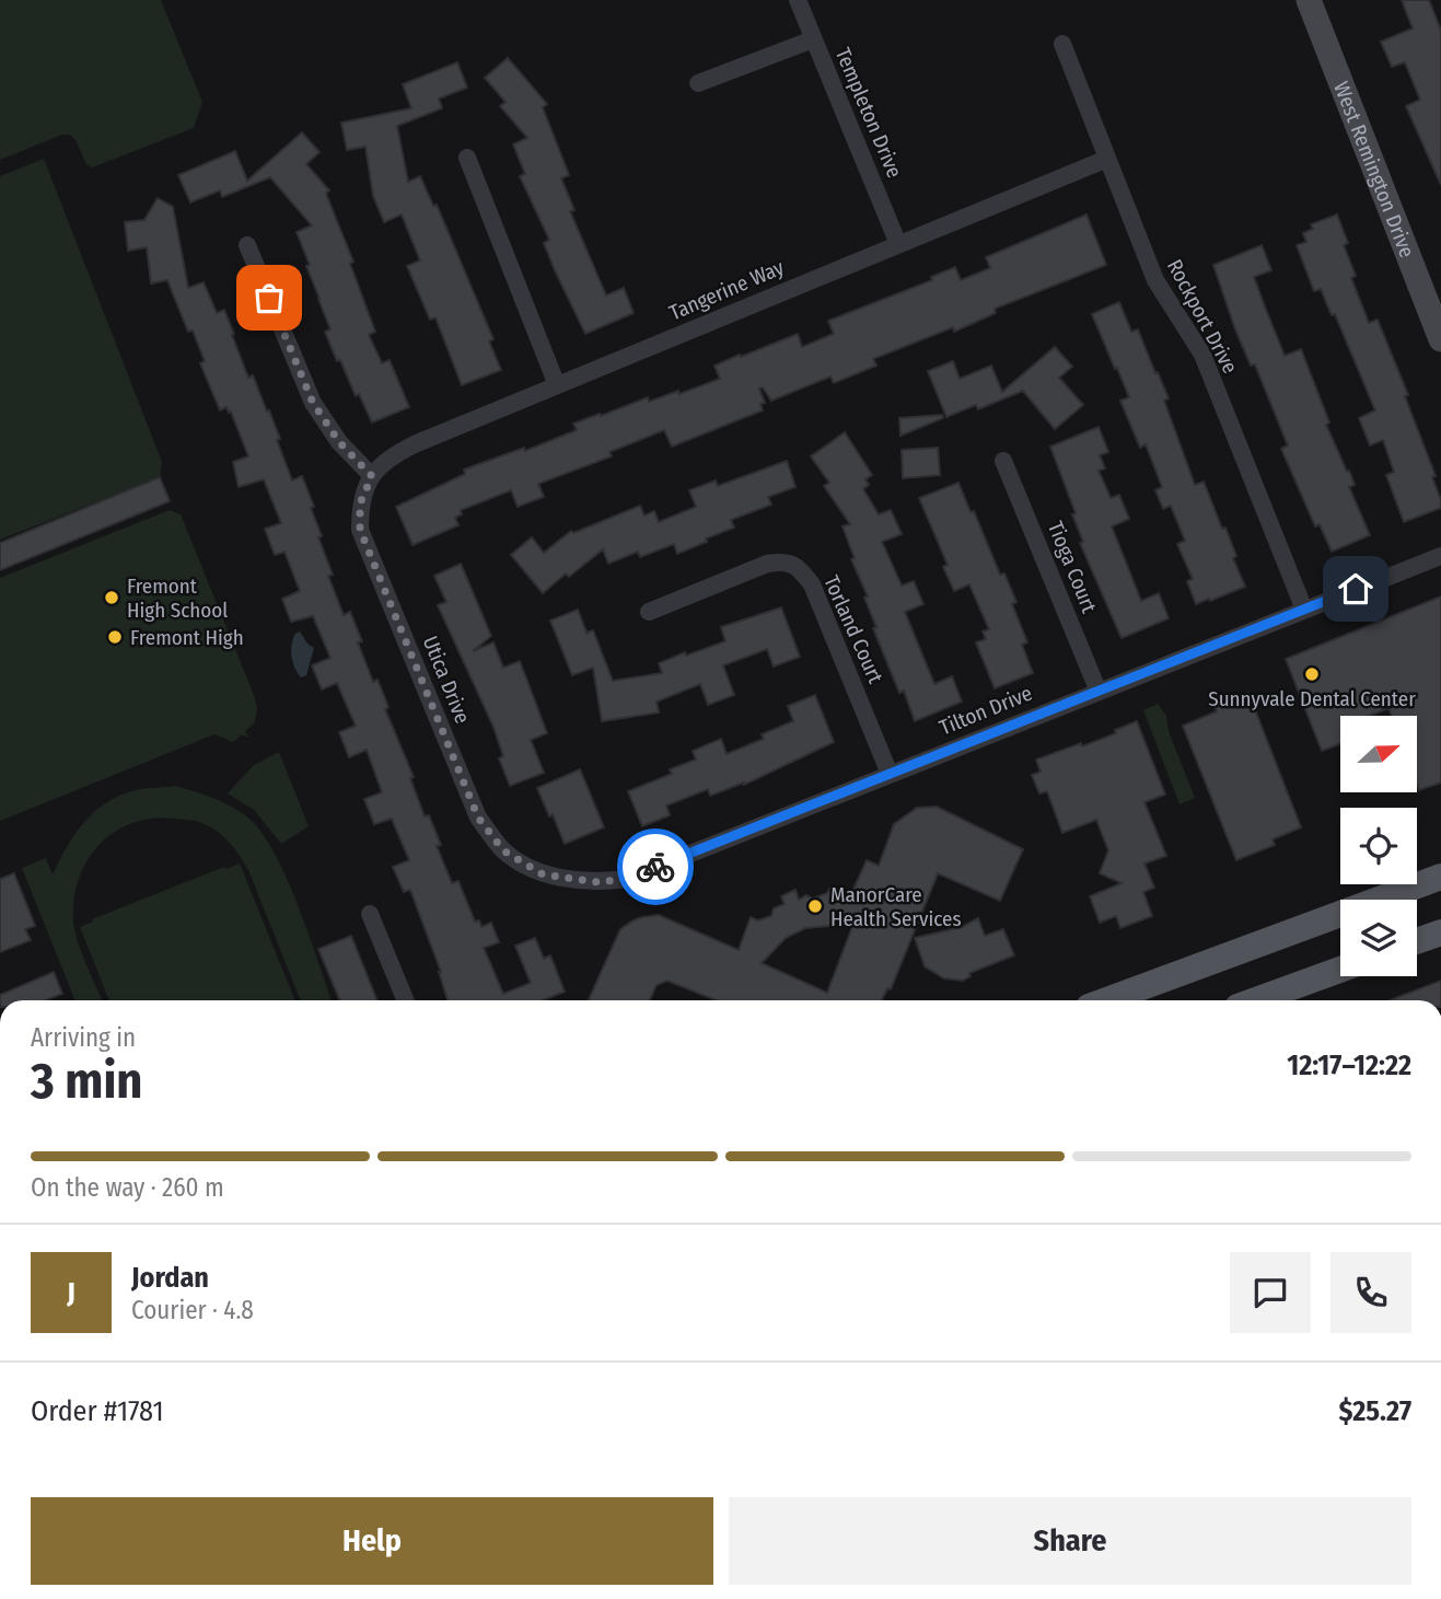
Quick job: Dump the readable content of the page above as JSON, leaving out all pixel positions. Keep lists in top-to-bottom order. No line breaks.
{"streets":{"street":["Templeton Drive","West Remington Drive","Tangerine Way","Rockport Drive","Tioga Court","Torland Court","Utica Drive","Tilton Drive"]},"crossings":[["Templeton Drive","Tangerine Way"],["Tangerine Way","Rockport Drive"],["Tangerine Way","Utica Drive"],["Rockport Drive","Tilton Drive"],["Tioga Court","Tilton Drive"],["Torland Court","Tilton Drive"],["Utica Drive","Tilton Drive"]],"places":["Fremont High School","Fremont High","Sunnyvale Dental Center","ManorCare Health Services"],"north":"right","page":{"heading":["3 min","Arriving in","12:17–12:22"],"panel":["Jordan","Courier · 4.8","Order #1781","$25.27"],"bar":"On the way · 260 m","round":"J","buttons":["Help","Share"]}}
